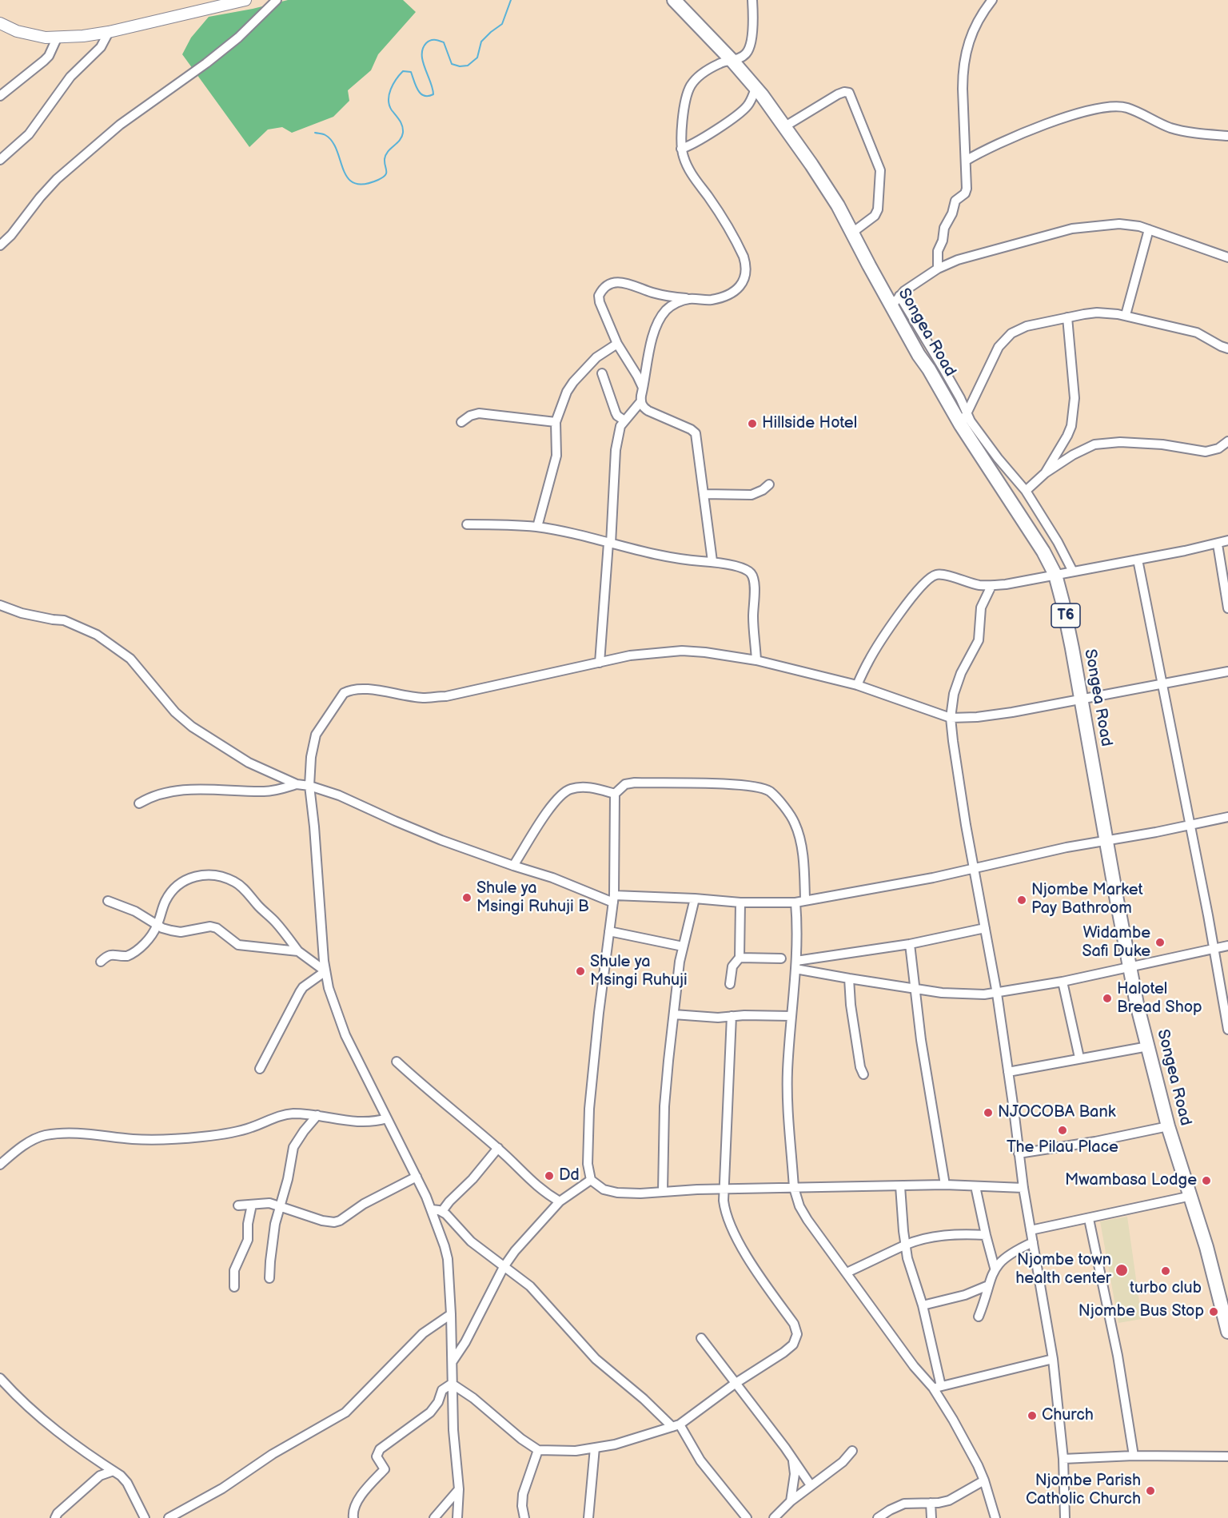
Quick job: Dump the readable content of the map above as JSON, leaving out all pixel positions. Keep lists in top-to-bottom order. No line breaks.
{"streets":{"highway":["Songea Road","T6"]},"places":["Hillside Hotel","Shule ya Msingi Ruhuji B","Njombe Market Pay Bathroom","Widambe Safi Duke","Shule ya Msingi Ruhuji","Halotel Bread Shop","NJOCOBA Bank","The Pilau Place","Dd","Mwambasa Lodge","Njombe town health center","turbo club","Njombe Bus Stop","Church","Njombe Parish Catholic Church"]}
